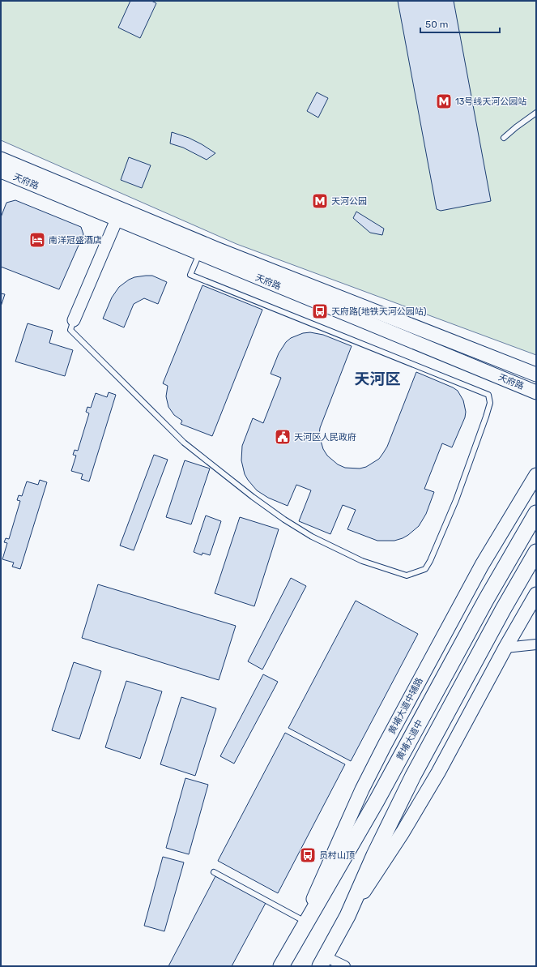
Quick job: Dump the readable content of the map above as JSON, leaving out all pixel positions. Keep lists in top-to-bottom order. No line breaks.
{"streets":{"main road":["天府路","黄埔大道中辅路","黄埔大道中"]},"crossings":[["黄埔大道中辅路","黄埔大道中"]],"districts":["天河区"],"places":{"metro station":["13号线天河公园站","天河公园"],"hotel":["南洋冠盛酒店"],"bus stop":["天府路(地铁天河公园站)","员村山顶"],"public building":["天河区人民政府"]},"scale_bar":"50 m"}
